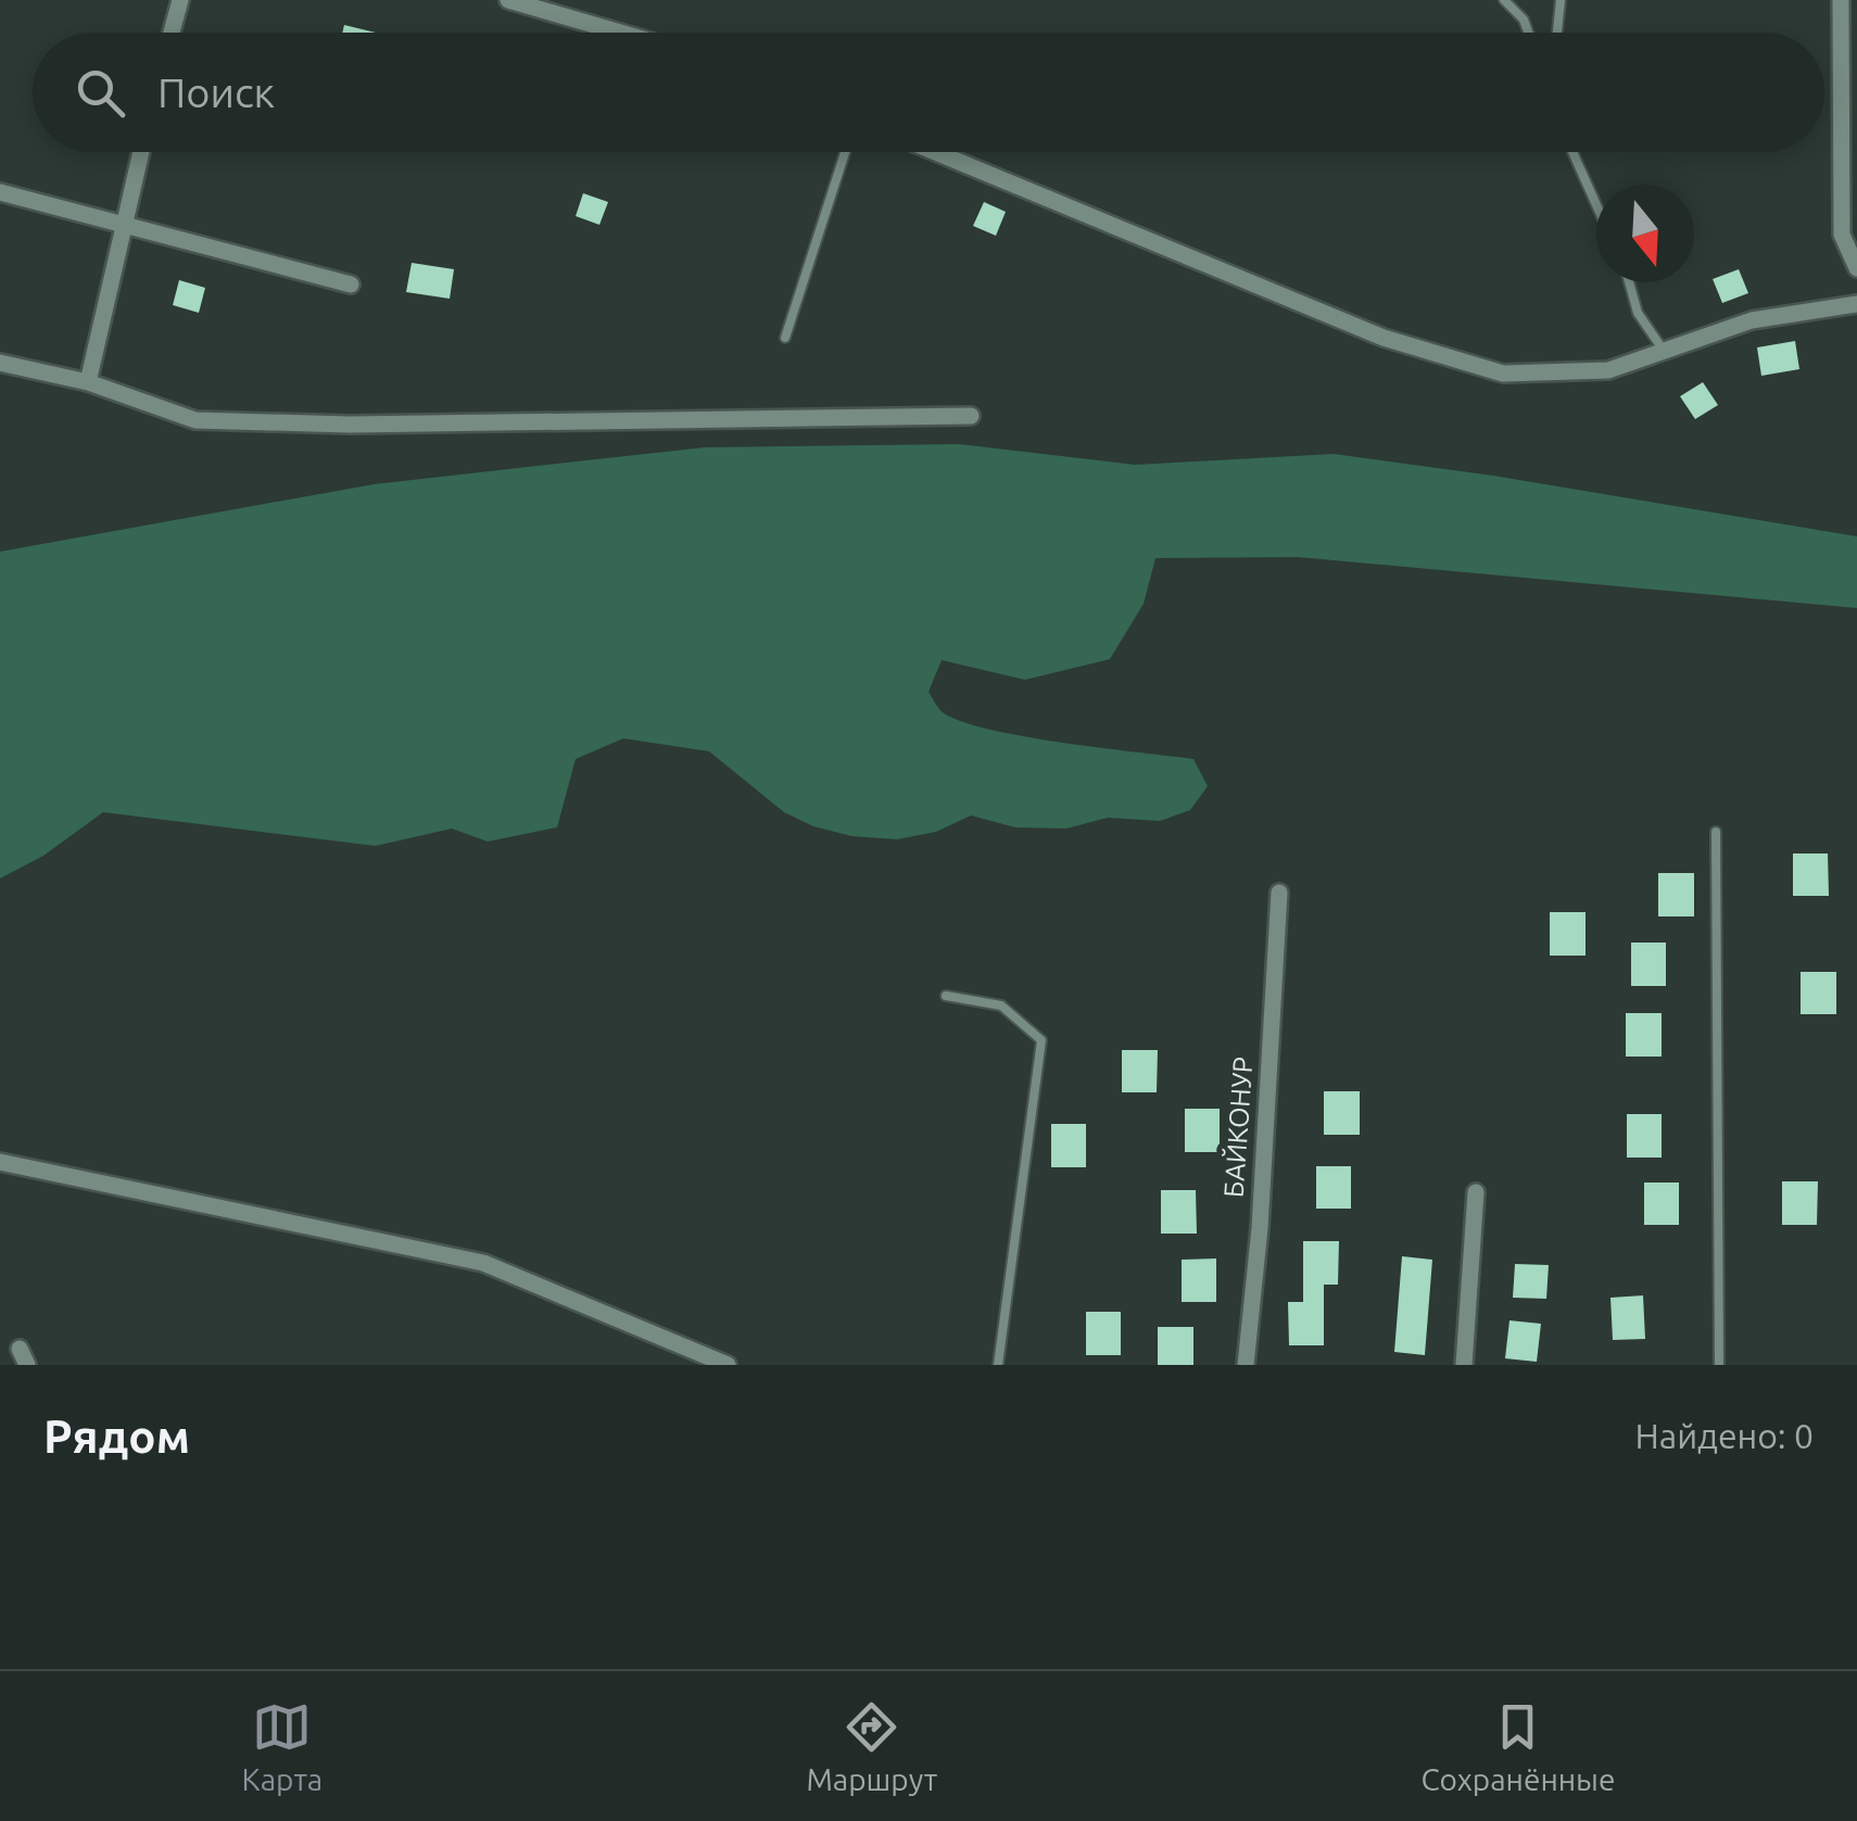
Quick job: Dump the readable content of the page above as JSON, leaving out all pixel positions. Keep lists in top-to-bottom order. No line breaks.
{"streets":{"street":["БАЙКОНУР"]},"north":"bottom","page":{"search":"Поиск","heading":["Рядом","Найдено: 0"],"nav":["Карта","Маршрут","Сохранённые"]}}
